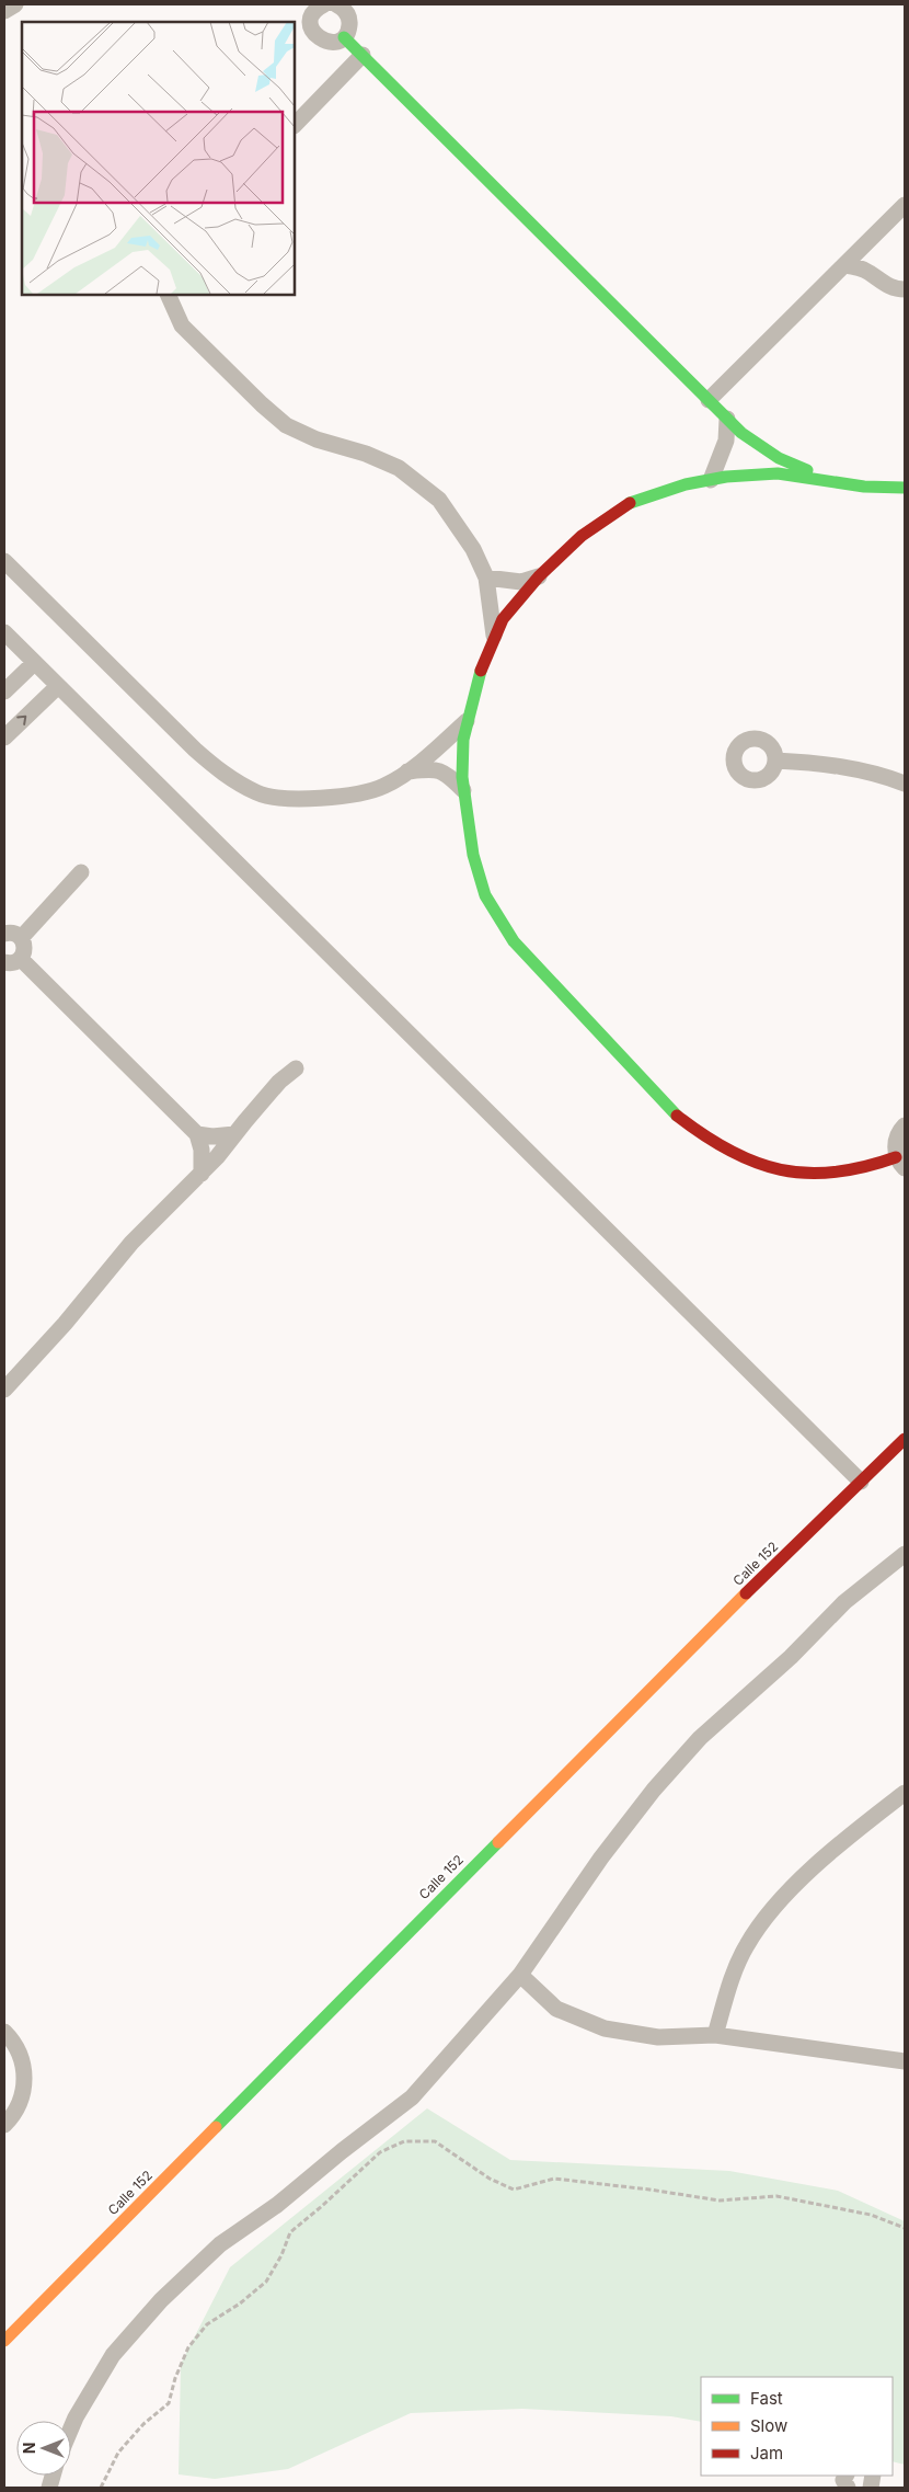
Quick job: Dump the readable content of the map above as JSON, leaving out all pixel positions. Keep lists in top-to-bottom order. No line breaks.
{"streets":{"street":["Calle 152"]},"legend":["Fast","Slow","Jam"],"north":"left"}
